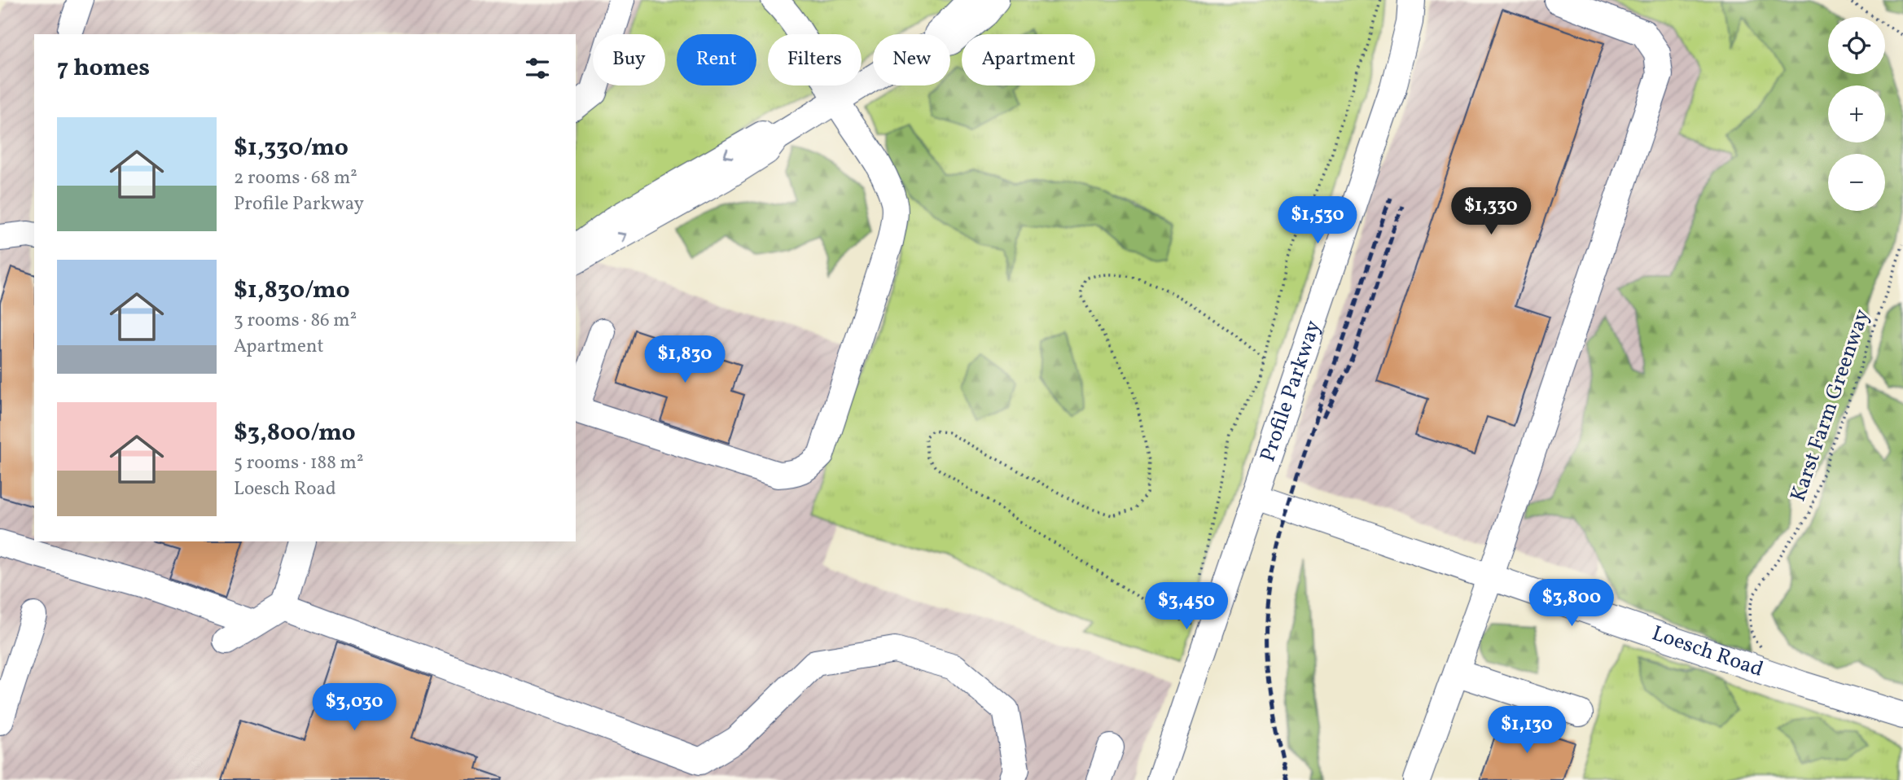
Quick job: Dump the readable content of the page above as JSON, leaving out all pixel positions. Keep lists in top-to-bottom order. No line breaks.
{"streets":{"street":["Profile Parkway","Loesch Road"],"path":["Karst Farm Greenway"]},"crossings":[["Profile Parkway","Loesch Road"]],"page":{"map_buttons":["+","−"],"chip":["Buy","Rent","Filters","New","Apartment"],"heading":"7 homes","list":[{"name":"$1,330/mo","note":"2 rooms · 68 m² · Profile Parkway"},{"name":"$1,830/mo","note":"3 rooms · 86 m² · Apartment"},{"name":"$3,800/mo","note":"5 rooms · 188 m² · Loesch Road"}],"price":["$1,330","$1,530","$1,830","$3,800","$3,450","$3,030","$1,130"]}}
